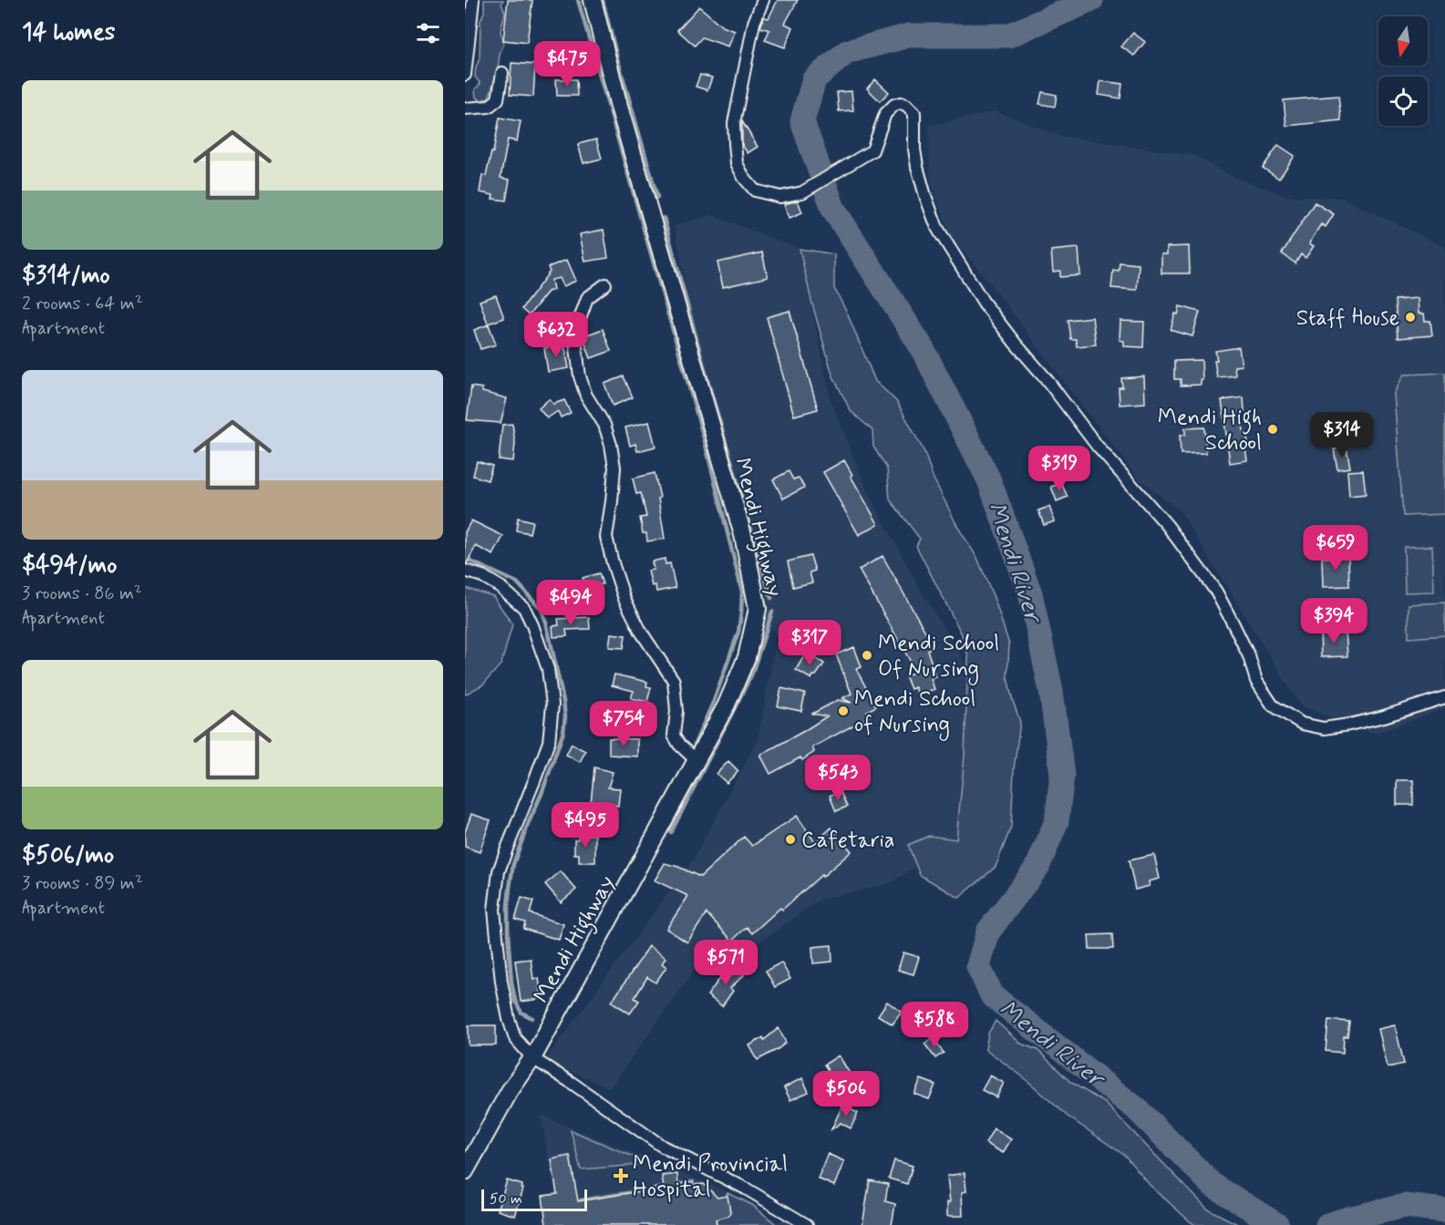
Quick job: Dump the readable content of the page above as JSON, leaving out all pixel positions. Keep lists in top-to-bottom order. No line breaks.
{"streets":{"main road":["Mendi Highway"]},"water":["Mendi River"],"places":{"other":["Staff House","Mendi High School","Mendi School Of Nursing","Mendi School of Nursing","Cafetaria"],"health":["Mendi Provincial Hospital"]},"scale_bar":"50 m","north":"bottom","page":{"heading":"14 homes","price":["$475","$632","$314","$319","$659","$494","$394","$317","$754","$543","$495","$571","$588","$506"],"list":[{"name":"$314/mo","note":"2 rooms · 64 m² · Apartment"},{"name":"$494/mo","note":"3 rooms · 86 m² · Apartment"},{"name":"$506/mo","note":"3 rooms · 89 m² · Apartment"}],"scale":"50 m"}}
